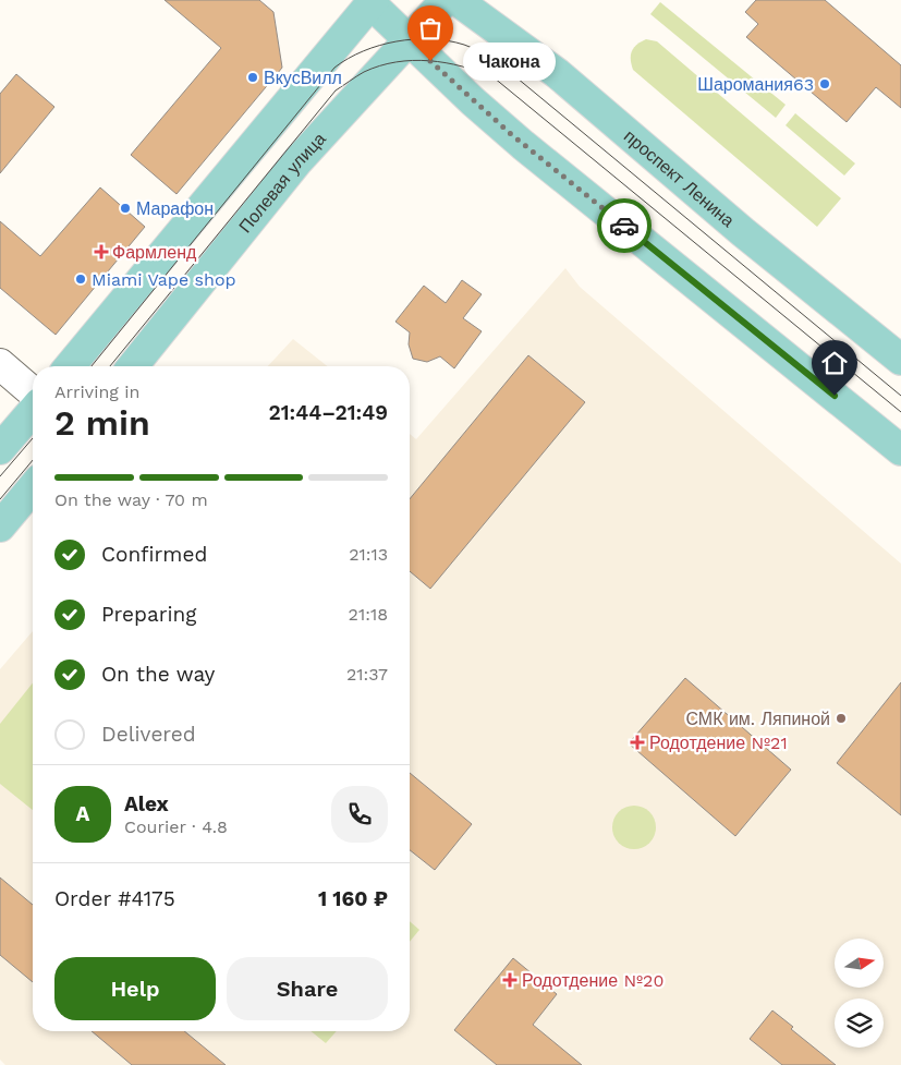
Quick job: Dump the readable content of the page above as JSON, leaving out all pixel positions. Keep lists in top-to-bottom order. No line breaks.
{"streets":{"main road":["проспект Ленина","Полевая улица"]},"places":{"other":["Чакона","ВкусВилл","Шаромания63","Марафон","Miami Vape shop","СМК им. Ляпиной"],"health":["Фармленд","Родотдение №21","Родотдение №20"]},"north":"right","page":{"bubble":"Чакона","heading":["2 min","Arriving in","21:44–21:49"],"panel":["Alex","Courier · 4.8","Order #4175","1 160 ₽"],"bar":"On the way · 70 m","list":[["Confirmed","21:13"],["Preparing","21:18"],["On the way","21:37"],"Delivered"],"round":"A","buttons":["Help","Share"]}}
